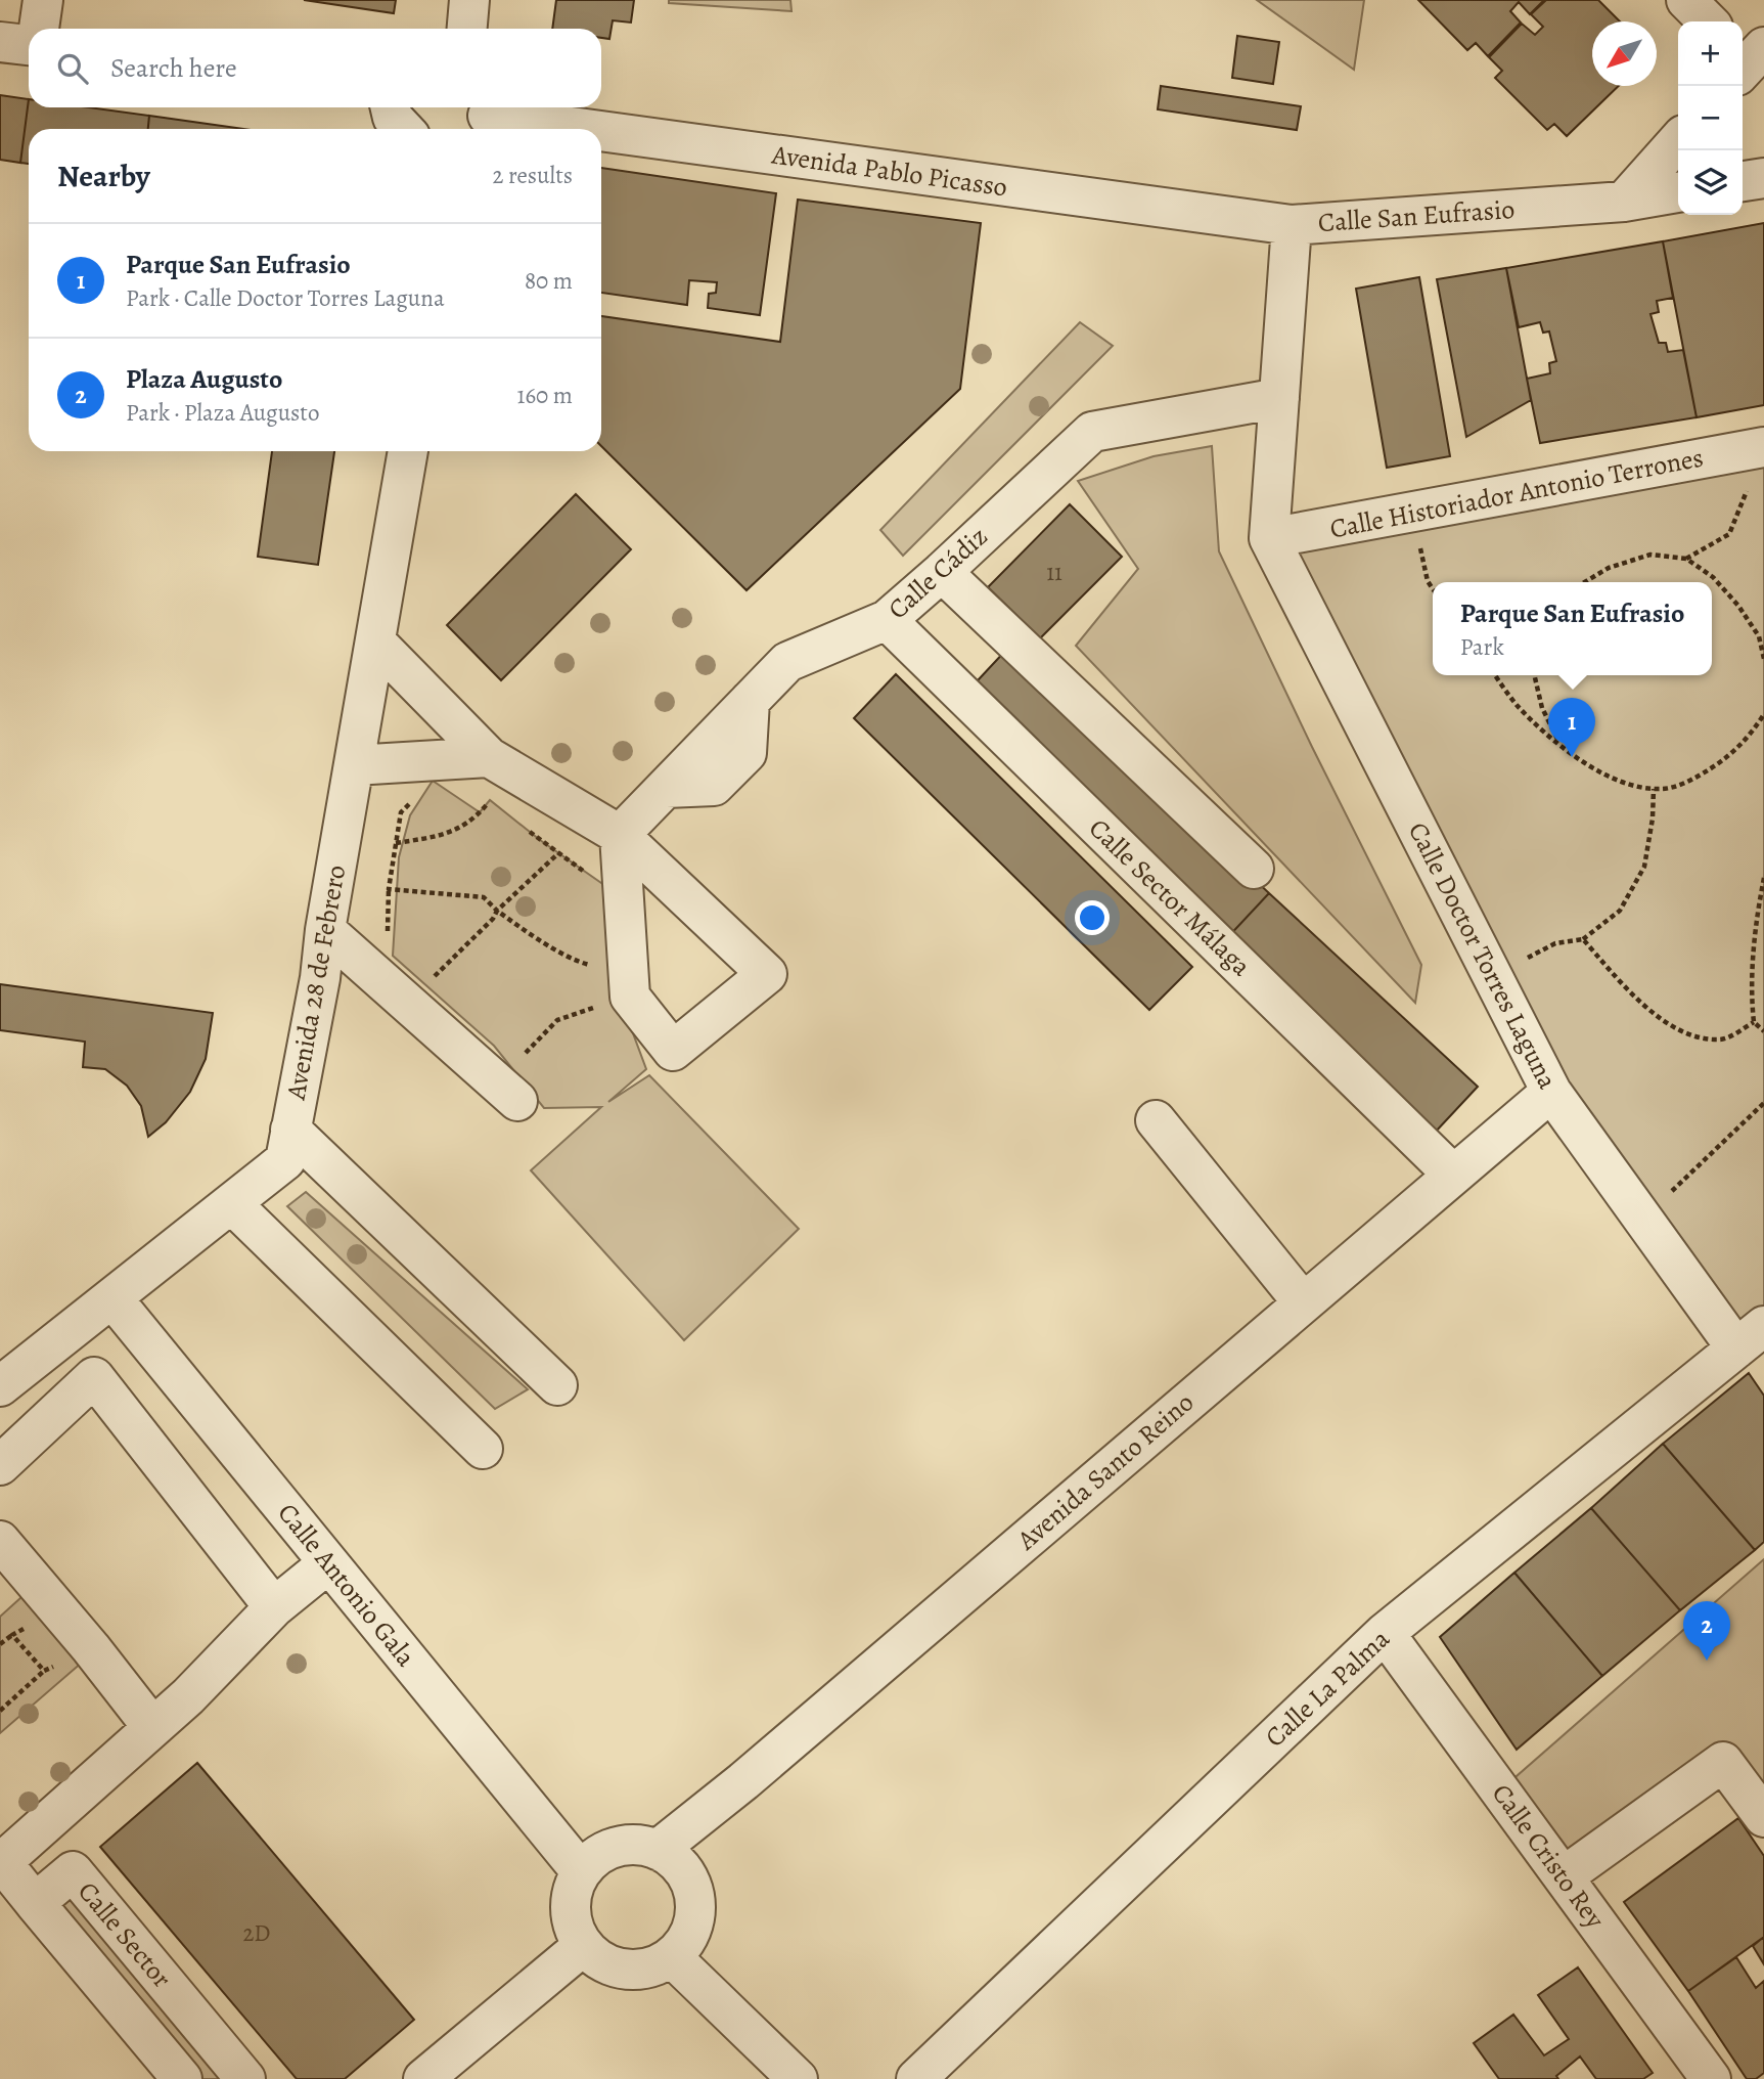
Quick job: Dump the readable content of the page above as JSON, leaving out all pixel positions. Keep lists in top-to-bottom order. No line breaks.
{"streets":{"street":["Avenida Pablo Picasso","Calle San Eufrasio","Calle Historiador Antonio Terrones","Calle Cádiz","Calle Sector Málaga","Calle Doctor Torres Laguna","Avenida 28 de Febrero","Avenida Santo Reino","Calle Antonio Gala","Calle La Palma","Calle Cristo Rey","Calle Sector"]},"crossings":[["Avenida Pablo Picasso","Calle San Eufrasio"],["Calle San Eufrasio","Calle Historiador Antonio Terrones"],["Calle San Eufrasio","Calle Cádiz"],["Calle San Eufrasio","Calle Doctor Torres Laguna"],["Calle Historiador Antonio Terrones","Calle Doctor Torres Laguna"],["Calle Cádiz","Calle Sector Málaga"],["Calle Sector Málaga","Avenida Santo Reino"],["Calle Doctor Torres Laguna","Avenida Santo Reino"],["Calle Doctor Torres Laguna","Calle La Palma"],["Avenida 28 de Febrero","Calle Antonio Gala"],["Avenida Santo Reino","Calle Antonio Gala"],["Calle La Palma","Calle Cristo Rey"]],"house_numbers":["11","2D"],"north":"bottom left","page":{"map_buttons":["+","−"],"search":"Search here","heading":["Nearby","2 results"],"list":[{"mark":"1","name":"Parque San Eufrasio","note":"Park · Calle Doctor Torres Laguna","value":"80 m"},{"mark":"2","name":"Plaza Augusto","note":"Park · Plaza Augusto","value":"160 m"}],"popup":["Parque San Eufrasio","Park"],"pins":["1","2"]}}
